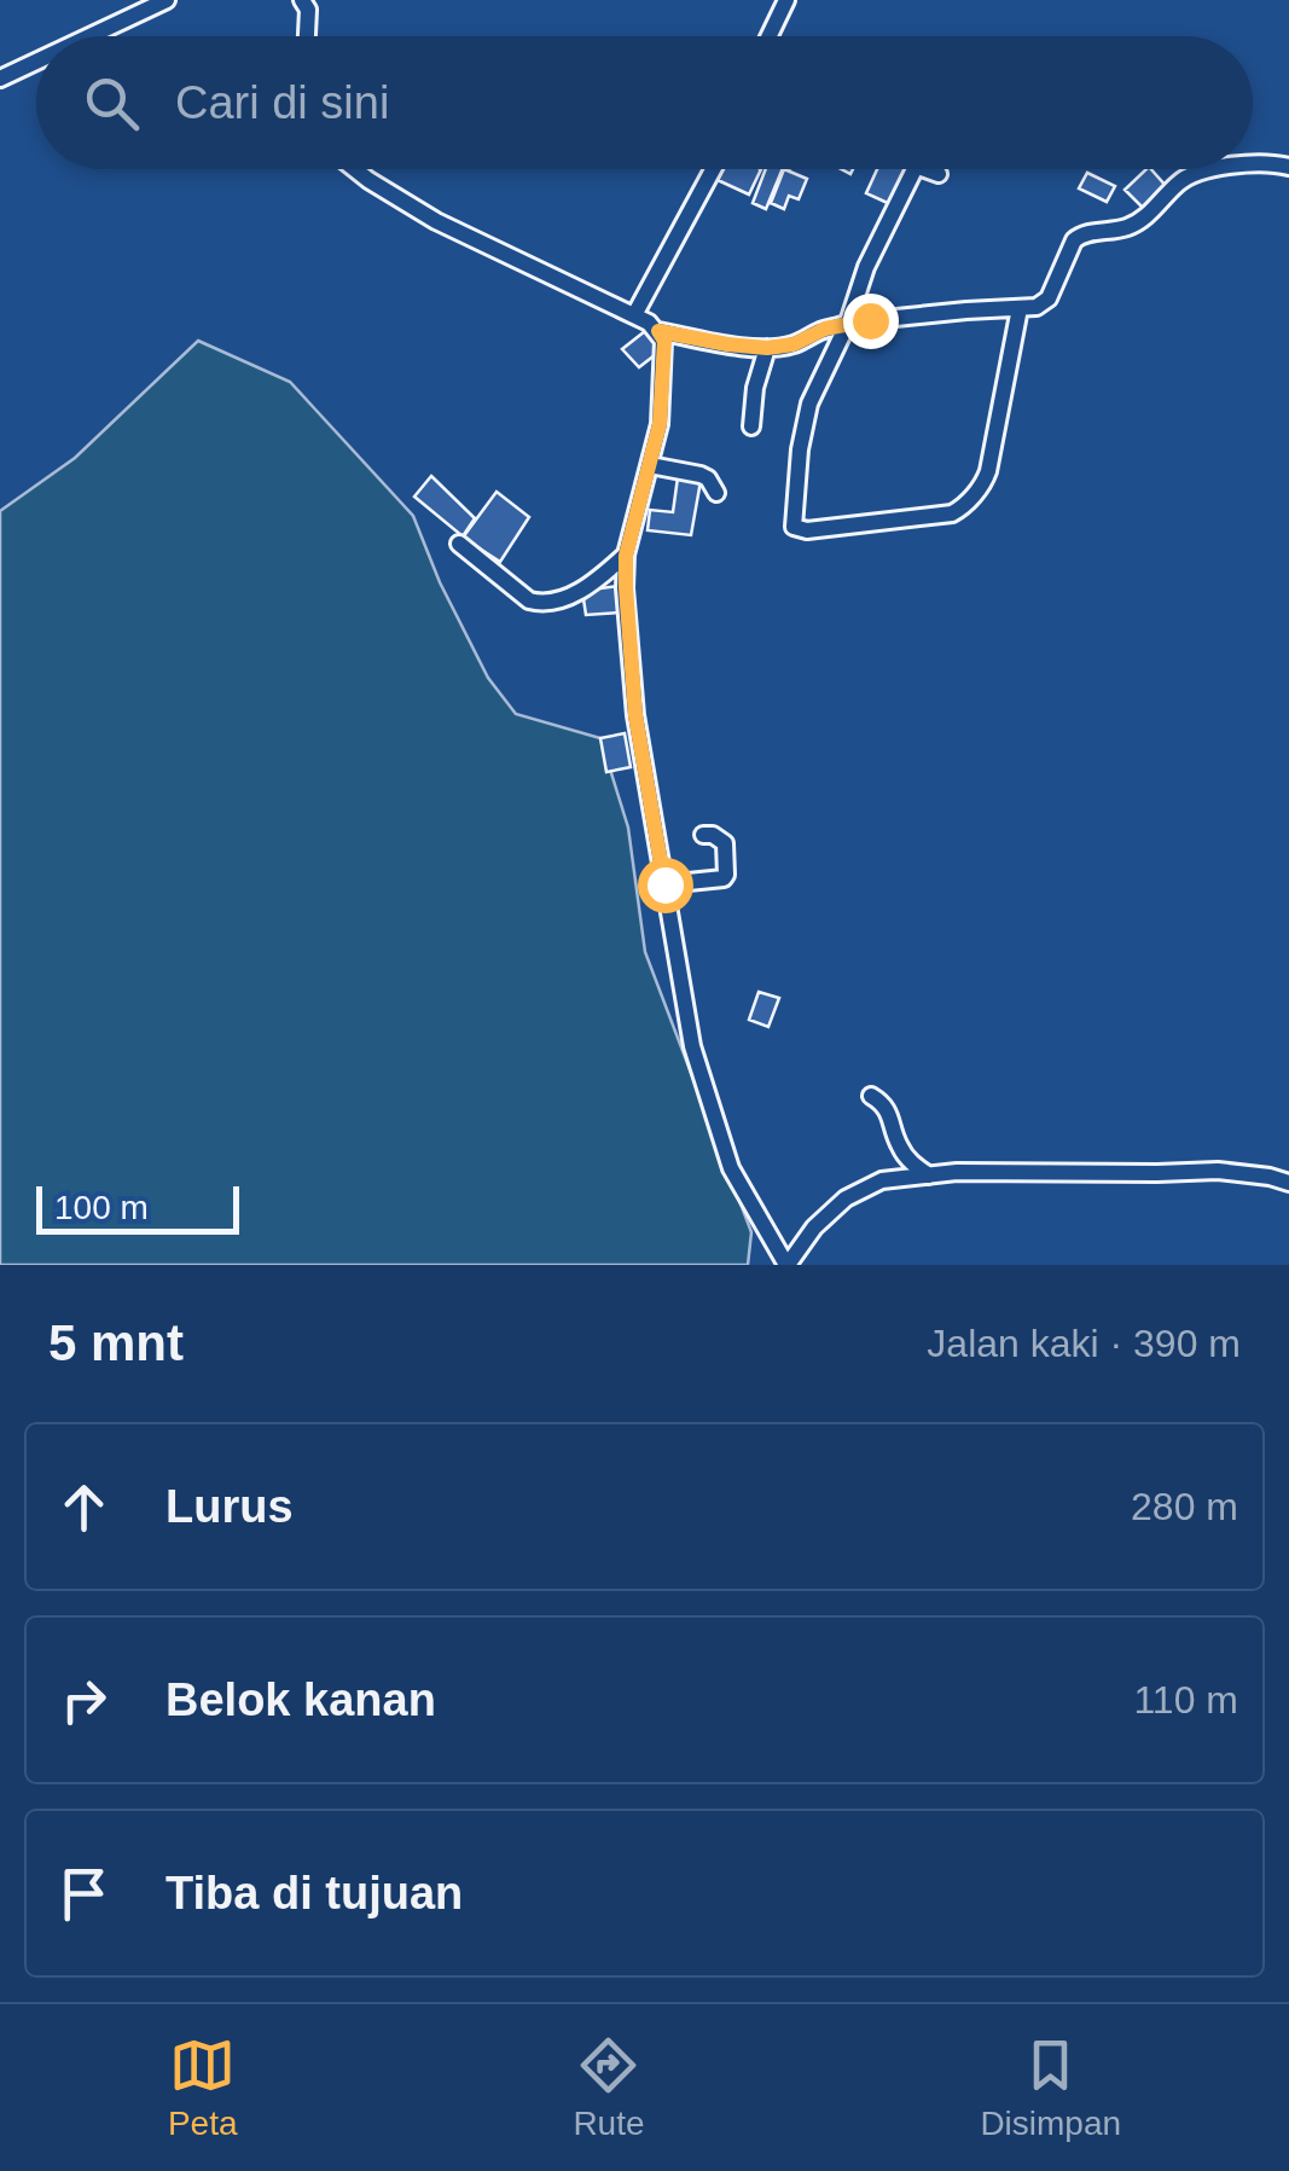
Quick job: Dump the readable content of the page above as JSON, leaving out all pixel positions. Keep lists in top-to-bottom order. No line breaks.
{"scale_bar":"100 m","page":{"search":"Cari di sini","scale":"100 m","heading":["5 mnt","Jalan kaki · 390 m"],"list":[["Lurus","280 m"],["Belok kanan","110 m"],"Tiba di tujuan"],"nav":["Peta","Rute","Disimpan"]}}
